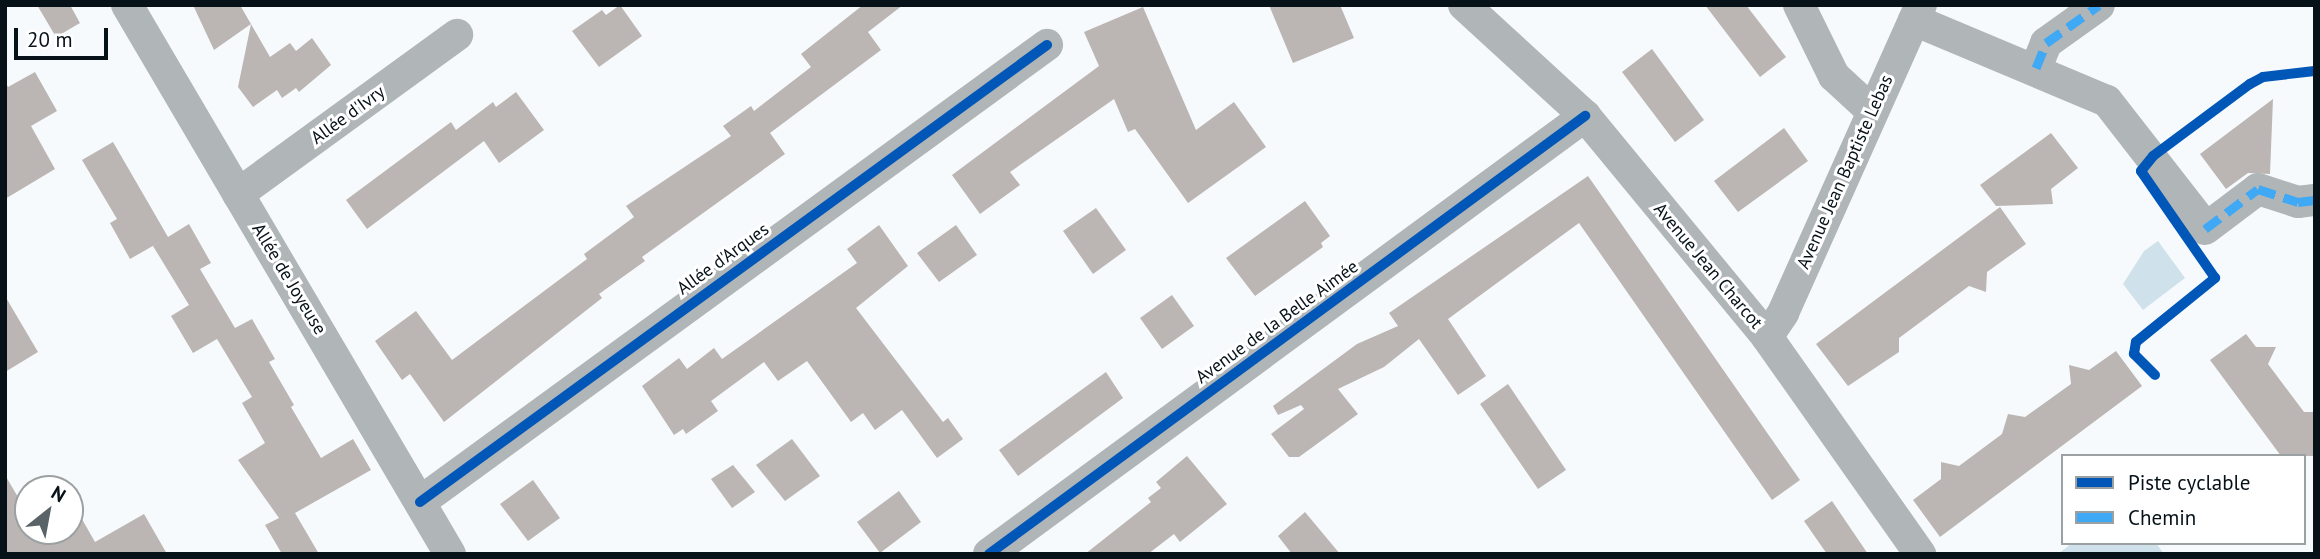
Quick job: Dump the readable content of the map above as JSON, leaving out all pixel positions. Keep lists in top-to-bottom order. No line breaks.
{"streets":{"street":["Allée d'Ivry","Avenue Jean Baptiste Lebas","Allée d'Arques","Avenue Jean Charcot","Allée de Joyeuse","Avenue de la Belle Aimée"]},"crossings":[["Allée d'Ivry","Allée de Joyeuse"],["Avenue Jean Baptiste Lebas","Avenue Jean Charcot"],["Allée d'Arques","Allée de Joyeuse"],["Avenue Jean Charcot","Avenue de la Belle Aimée"]],"legend":["Piste cyclable","Chemin"],"scale_bar":"20 m","north":"top right"}
